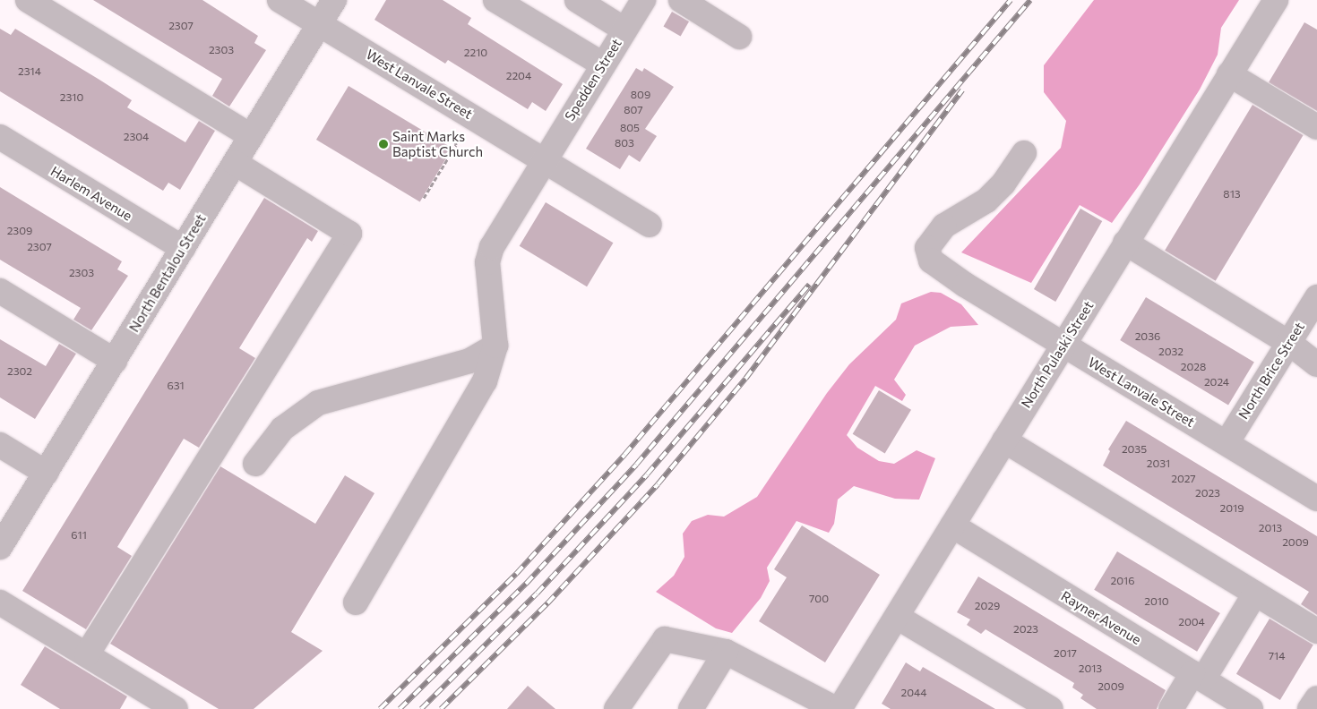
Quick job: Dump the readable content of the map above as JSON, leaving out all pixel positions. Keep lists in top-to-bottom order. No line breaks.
{"streets":{"street":["Spedden Street","West Lanvale Street","Harlem Avenue","North Bentalou Street","North Pulaski Street","North Brice Street","Rayner Avenue"]},"crossings":[["Spedden Street","West Lanvale Street"],["West Lanvale Street","North Bentalou Street"],["West Lanvale Street","North Pulaski Street"],["West Lanvale Street","North Brice Street"],["Harlem Avenue","North Bentalou Street"],["North Pulaski Street","Rayner Avenue"]],"places":["Saint Marks Baptist Church"],"house_numbers":["2307","2303","2210","2314","2204","809","2310","807","805","2304","803","813","2309","2307","2303","2036","2032","2028","2302","2024","631","2035","2031","2027","2023","2019","2013","611","2009","2016","700","2010","2029","2004","2023","2017","714","2013","2009","2044"]}
